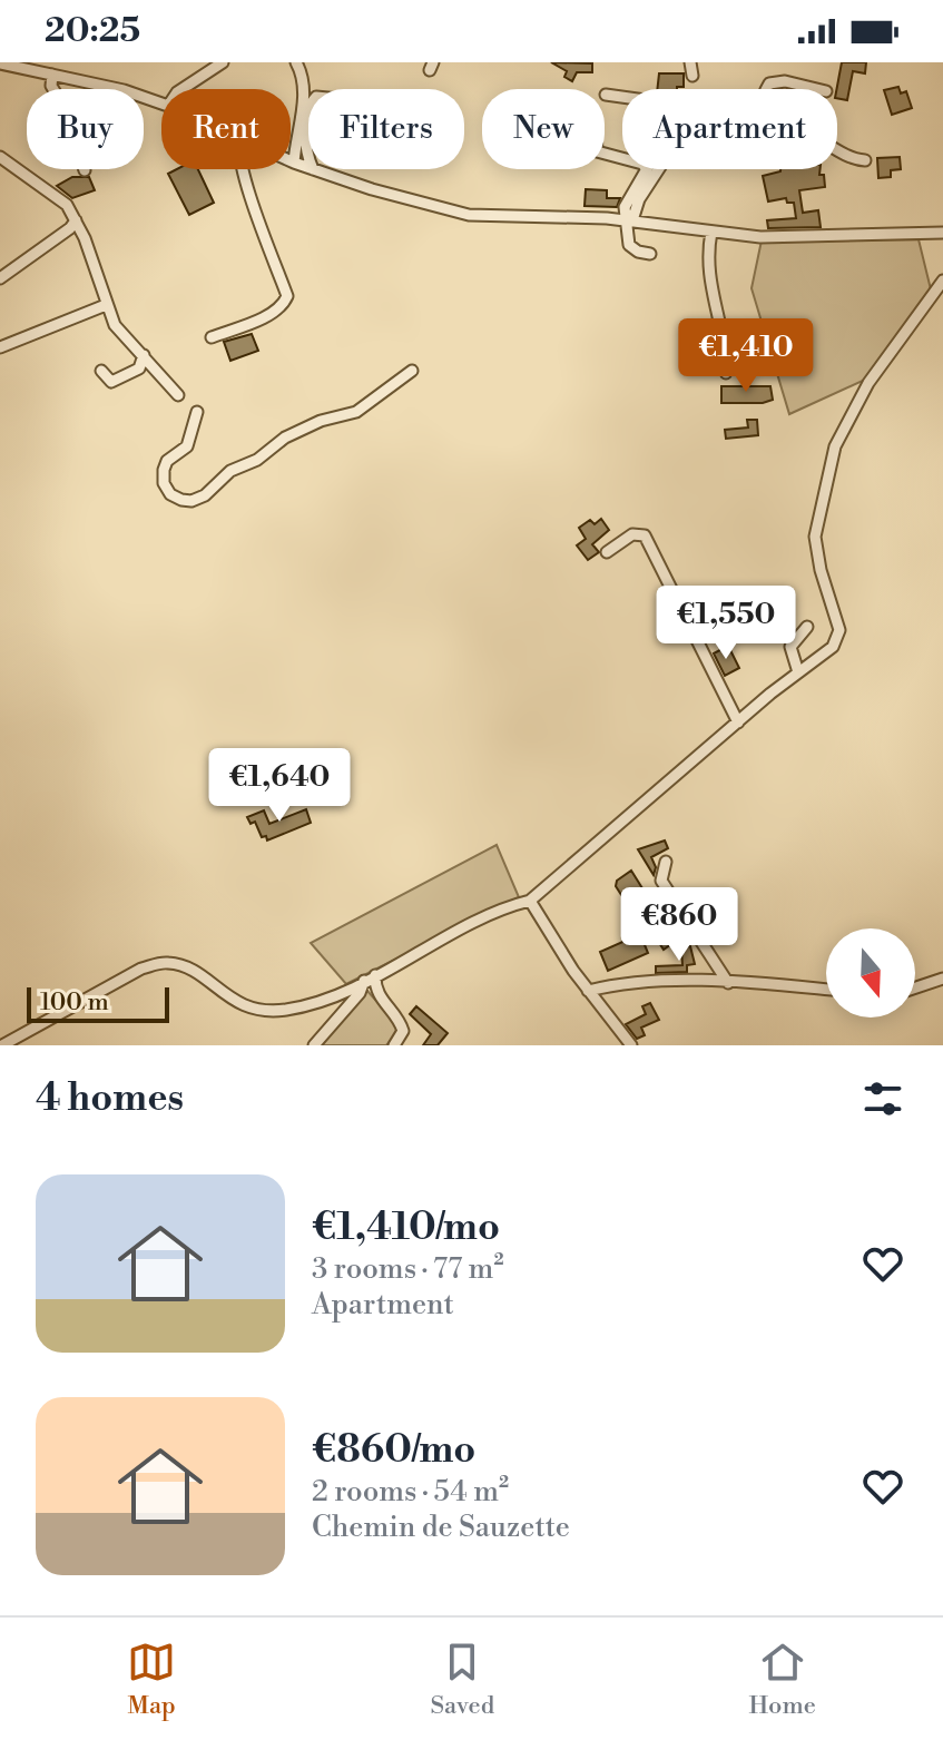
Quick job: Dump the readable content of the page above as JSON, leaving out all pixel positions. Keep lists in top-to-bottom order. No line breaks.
{"scale_bar":"100 m","north":"bottom","page":{"status":"20:25","chip":["Buy","Rent","Filters","New","Apartment"],"price":["€1,410","€1,550","€1,640","€860"],"scale":"100 m","heading":"4 homes","list":[{"name":"€1,410/mo","note":"3 rooms · 77 m² · Apartment"},{"name":"€860/mo","note":"2 rooms · 54 m² · Chemin de Sauzette"}],"tabs":["Map","Saved","Home"]}}
